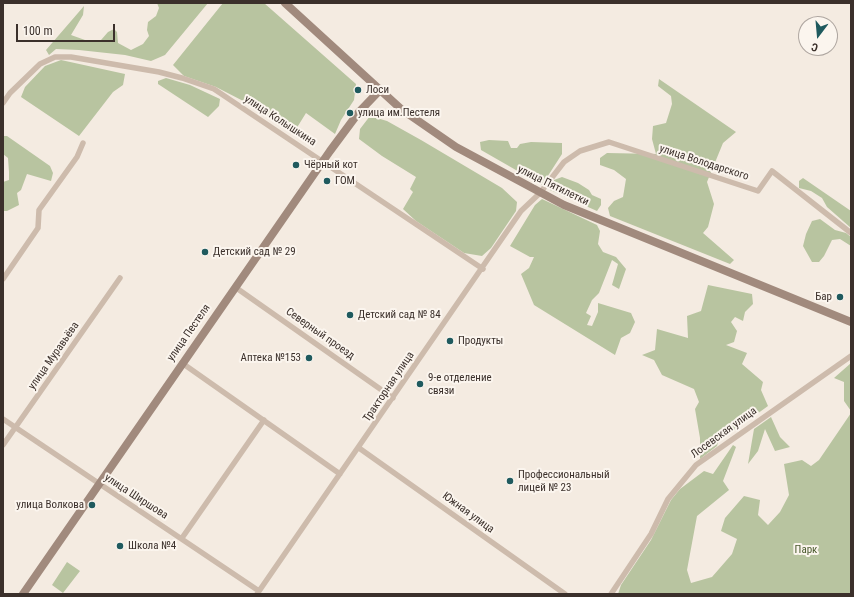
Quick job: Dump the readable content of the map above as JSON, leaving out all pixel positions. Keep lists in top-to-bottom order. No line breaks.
{"streets":{"main road":["улица Пятилетки","улица Пестеля"],"street":["улица Колышкина","улица Володарского","Северный проезд","улица Муравьёва","Тракторная улица","Лосевская улица","улица Ширшова","Южная улица"]},"crossings":[["улица Колышкина","улица Пестеля"],["улица Колышкина","Тракторная улица"],["улица Володарского","улица Пятилетки"],["улица Володарского","Тракторная улица"],["улица Пятилетки","улица Пестеля"],["улица Пятилетки","Тракторная улица"],["улица Пестеля","Северный проезд"],["улица Пестеля","улица Ширшова"],["Северный проезд","Тракторная улица"],["улица Муравьёва","улица Ширшова"],["Тракторная улица","улица Ширшова"],["Тракторная улица","Южная улица"]],"parks":["Парк"],"places":["Лоси","улица им.Пестеля","Чёрный кот","ГОМ","Детский сад № 29","Бар","Детский сад № 84","Продукты","Аптека №153","9-е отделение связи","Профессиональный лицей № 23","улица Волкова","Школа №4"],"scale_bar":"100 m","north":"bottom"}
